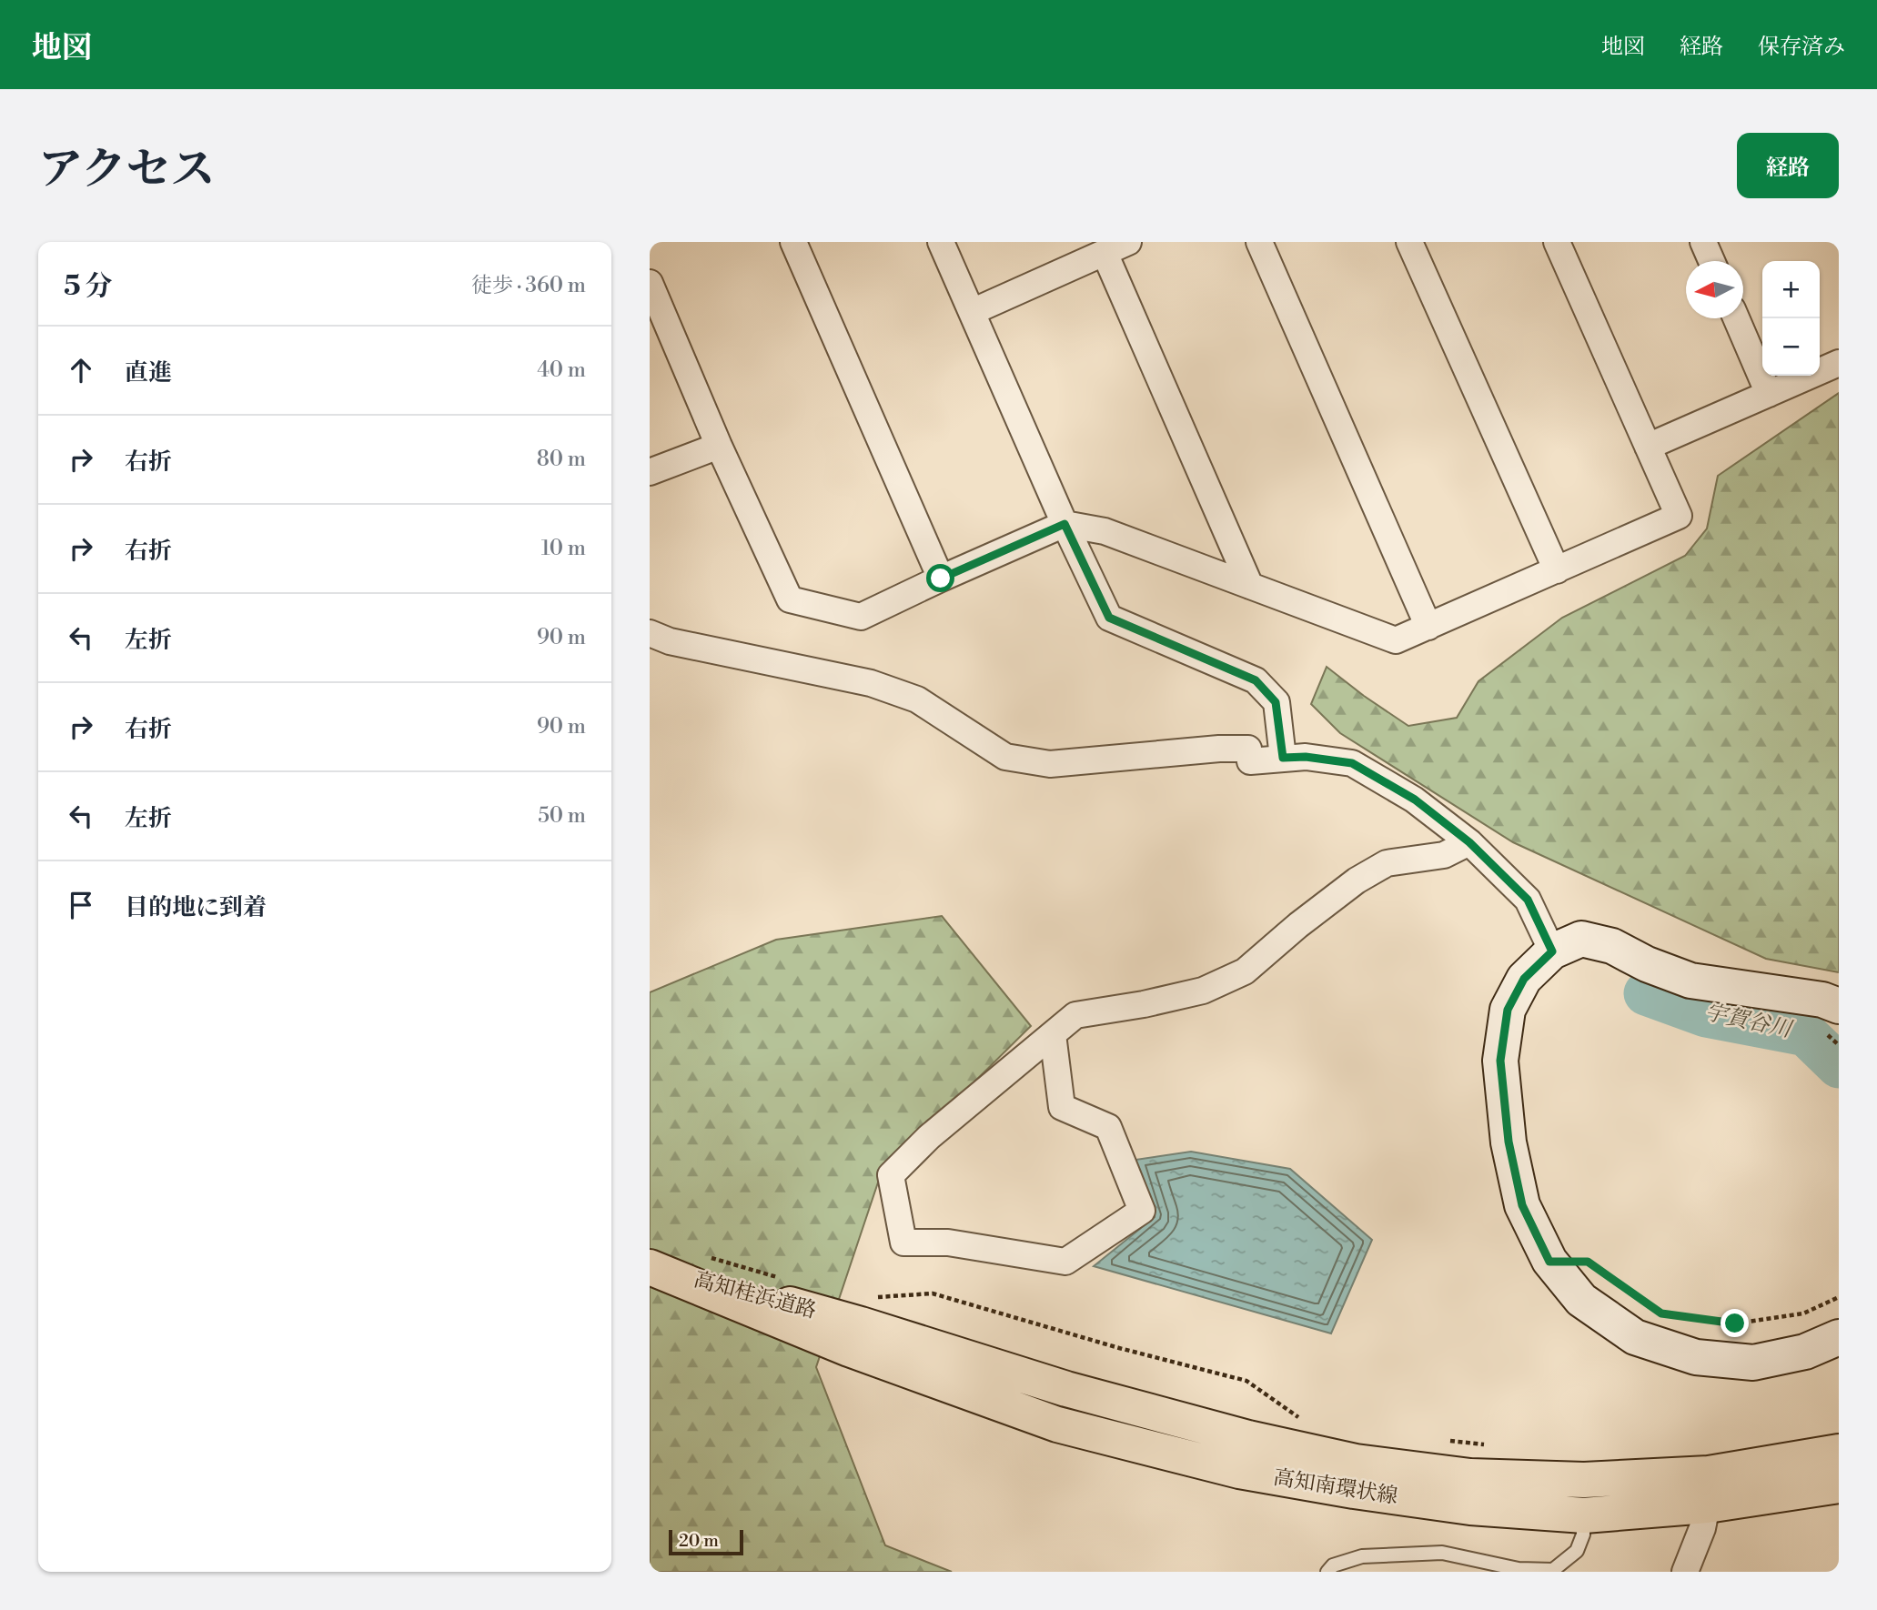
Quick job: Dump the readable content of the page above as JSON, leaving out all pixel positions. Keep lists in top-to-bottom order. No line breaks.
{"streets":{"main road":["高知桂浜道路","高知南環状線"]},"crossings":[["高知桂浜道路","高知南環状線"]],"water":["宇賀谷川"],"scale_bar":"20 m","north":"left","page":{"header":"地図","nav":["地図","経路","保存済み"],"title":"アクセス","buttons":"経路","heading":["5 分","徒歩 · 360 m"],"map_buttons":["+","−"],"list":[["直進","40 m"],["右折","80 m"],["右折","10 m"],["左折","90 m"],["右折","90 m"],["左折","50 m"],"目的地に到着"],"scale":"20 m"}}
